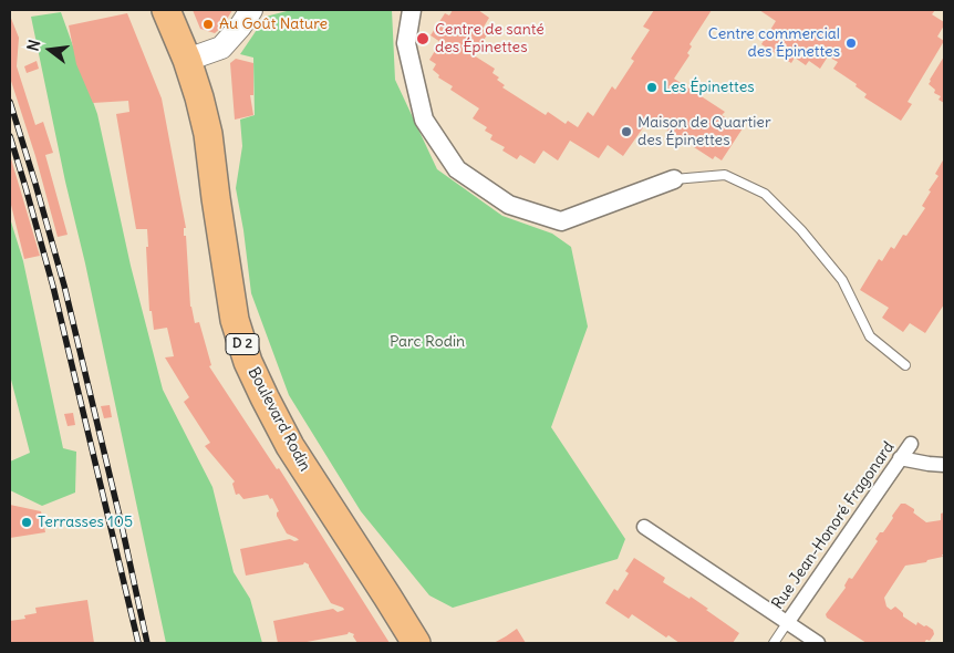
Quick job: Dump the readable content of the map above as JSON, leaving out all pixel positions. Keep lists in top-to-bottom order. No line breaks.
{"streets":{"main road":["D 2","Boulevard Rodin"],"street":["Rue Jean-Honoré Fragonard"]},"parks":["Parc Rodin"],"places":["Au Goût Nature","Centre de santé des Épinettes","Centre commercial des Épinettes","Les Épinettes","Maison de Quartier des Épinettes","Terrasses 105"],"north":"left"}
